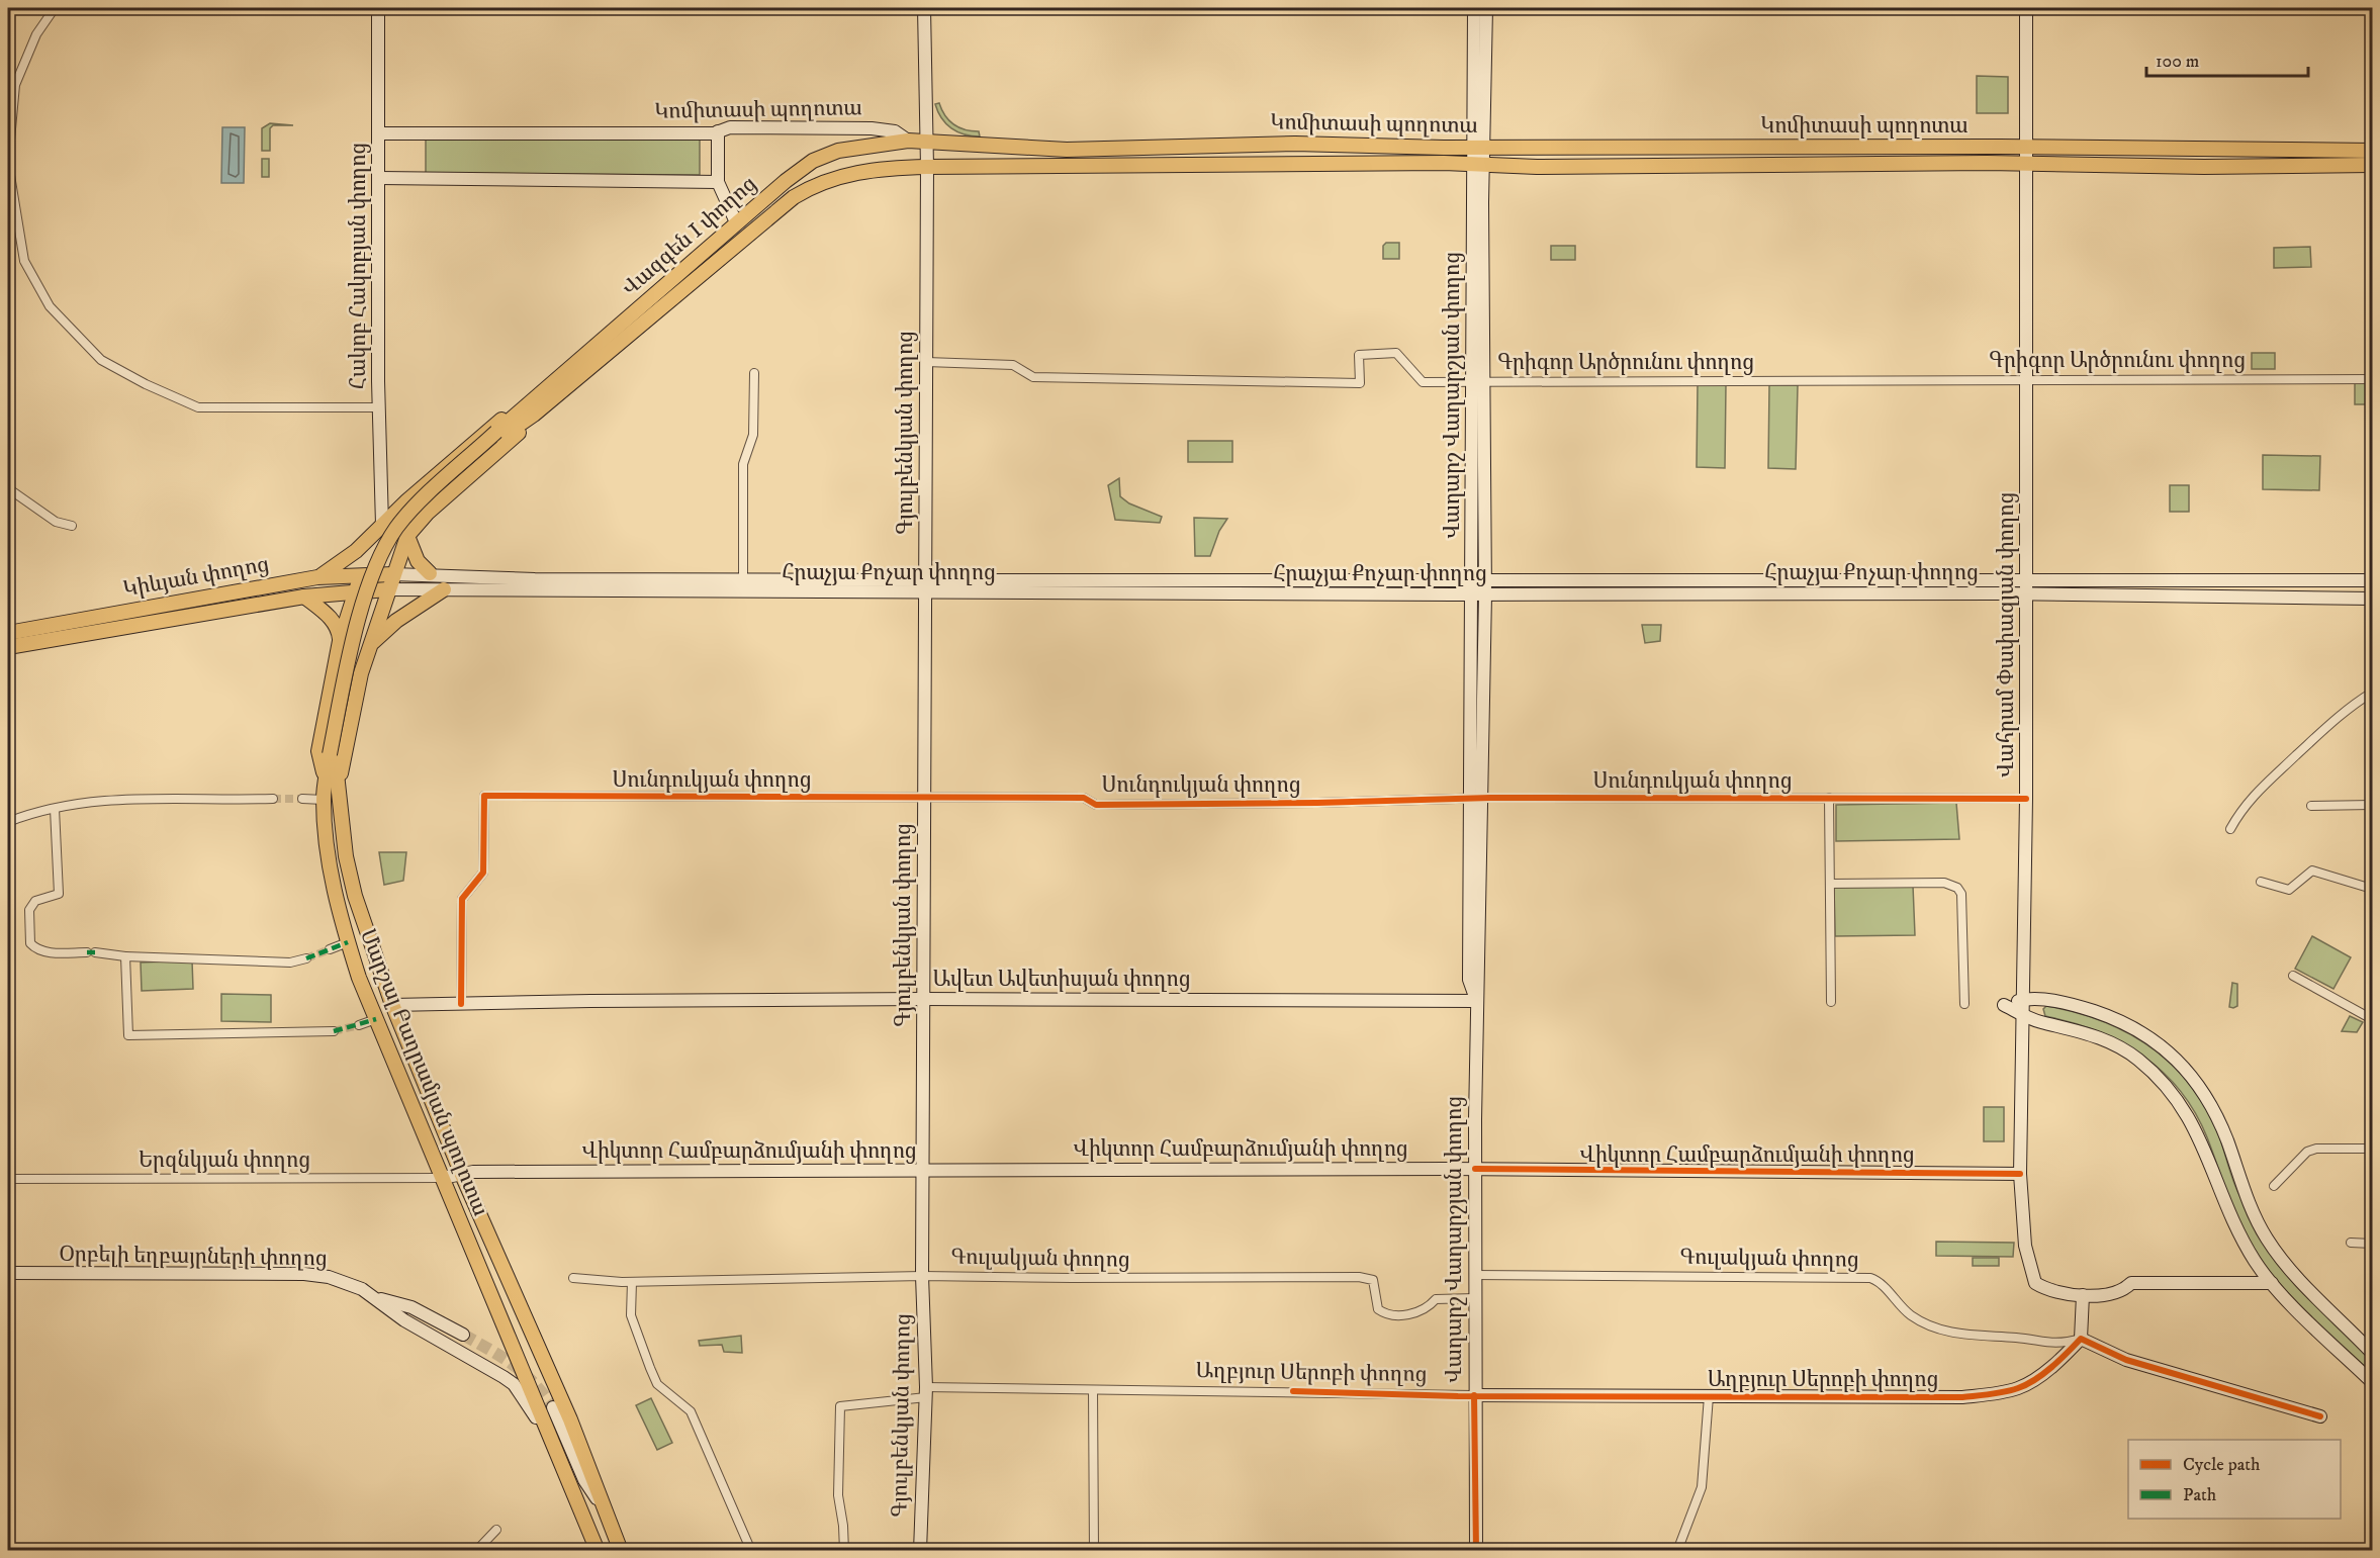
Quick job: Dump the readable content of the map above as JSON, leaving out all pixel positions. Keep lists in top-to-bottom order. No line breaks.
{"streets":{"main road":["Կոմիտասի պողոտա","Վազգեն I փողոց","Կիևյան փողոց","Մարշալ Բաղրամյան պողոտա"],"street":["Հակոբ Հակոբյան փողոց","Գրիգոր Արծրունու փողոց","Վաղարշ Վաղարշյան փողոց","Գյուլբենկյան փողոց","Հրաչյա Քոչար փողոց","Վահրամ Փափազյան փողոց","Սունդուկյան փողոց","Ավետ Ավետիսյան փողոց","Վիկտոր Համբարձումյանի փողոց","Երզնկյան փողոց","Օրբելի եղբայրների փողոց","Գուլակյան փողոց","Աղբյուր Սերոբի փողոց"]},"crossings":[["Կոմիտասի պողոտա","Վազգեն I փողոց"],["Կոմիտասի պողոտա","Հակոբ Հակոբյան փողոց"],["Կոմիտասի պողոտա","Վաղարշ Վաղարշյան փողոց"],["Կոմիտասի պողոտա","Գյուլբենկյան փողոց"],["Կոմիտասի պողոտա","Վահրամ Փափազյան փողոց"],["Վազգեն I փողոց","Հակոբ Հակոբյան փողոց"],["Վազգեն I փողոց","Գյուլբենկյան փողոց"],["Վազգեն I փողոց","Հրաչյա Քոչար փողոց"],["Վազգեն I փողոց","Կիևյան փողոց"],["Վազգեն I փողոց","Մարշալ Բաղրամյան պողոտա"],["Գրիգոր Արծրունու փողոց","Վաղարշ Վաղարշյան փողոց"],["Գրիգոր Արծրունու փողոց","Գյուլբենկյան փողոց"],["Գրիգոր Արծրունու փողոց","Վահրամ Փափազյան փողոց"],["Վաղարշ Վաղարշյան փողոց","Հրաչյա Քոչար փողոց"],["Վաղարշ Վաղարշյան փողոց","Սունդուկյան փողոց"],["Վաղարշ Վաղարշյան փողոց","Ավետ Ավետիսյան փողոց"],["Վաղարշ Վաղարշյան փողոց","Վիկտոր Համբարձումյանի փողոց"],["Վաղարշ Վաղարշյան փողոց","Գուլակյան փողոց"],["Վաղարշ Վաղարշյան փողոց","Աղբյուր Սերոբի փողոց"],["Գյուլբենկյան փողոց","Հրաչյա Քոչար փողոց"],["Գյուլբենկյան փողոց","Սունդուկյան փողոց"],["Գյուլբենկյան փողոց","Ավետ Ավետիսյան փողոց"],["Գյուլբենկյան փողոց","Վիկտոր Համբարձումյանի փողոց"],["Գյուլբենկյան փողոց","Գուլակյան փողոց"],["Գյուլբենկյան փողոց","Աղբյուր Սերոբի փողոց"],["Հրաչյա Քոչար փողոց","Կիևյան փողոց"],["Հրաչյա Քոչար փողոց","Վահրամ Փափազյան փողոց"],["Հրաչյա Քոչար փողոց","Մարշալ Բաղրամյան պողոտա"],["Կիևյան փողոց","Մարշալ Բաղրամյան պողոտա"],["Վահրամ Փափազյան փողոց","Սունդուկյան փողոց"],["Վահրամ Փափազյան փողոց","Վիկտոր Համբարձումյանի փողոց"],["Սունդուկյան փողոց","Ավետ Ավետիսյան փողոց"],["Ավետ Ավետիսյան փողոց","Մարշալ Բաղրամյան պողոտա"],["Մարշալ Բաղրամյան պողոտա","Վիկտոր Համբարձումյանի փողոց"],["Մարշալ Բաղրամյան պողոտա","Երզնկյան փողոց"],["Մարշալ Բաղրամյան պողոտա","Օրբելի եղբայրների փողոց"],["Վիկտոր Համբարձումյանի փողոց","Երզնկյան փողոց"],["Գուլակյան փողոց","Աղբյուր Սերոբի փողոց"]],"legend":["Cycle path","Path"],"scale_bar":"100 m"}
